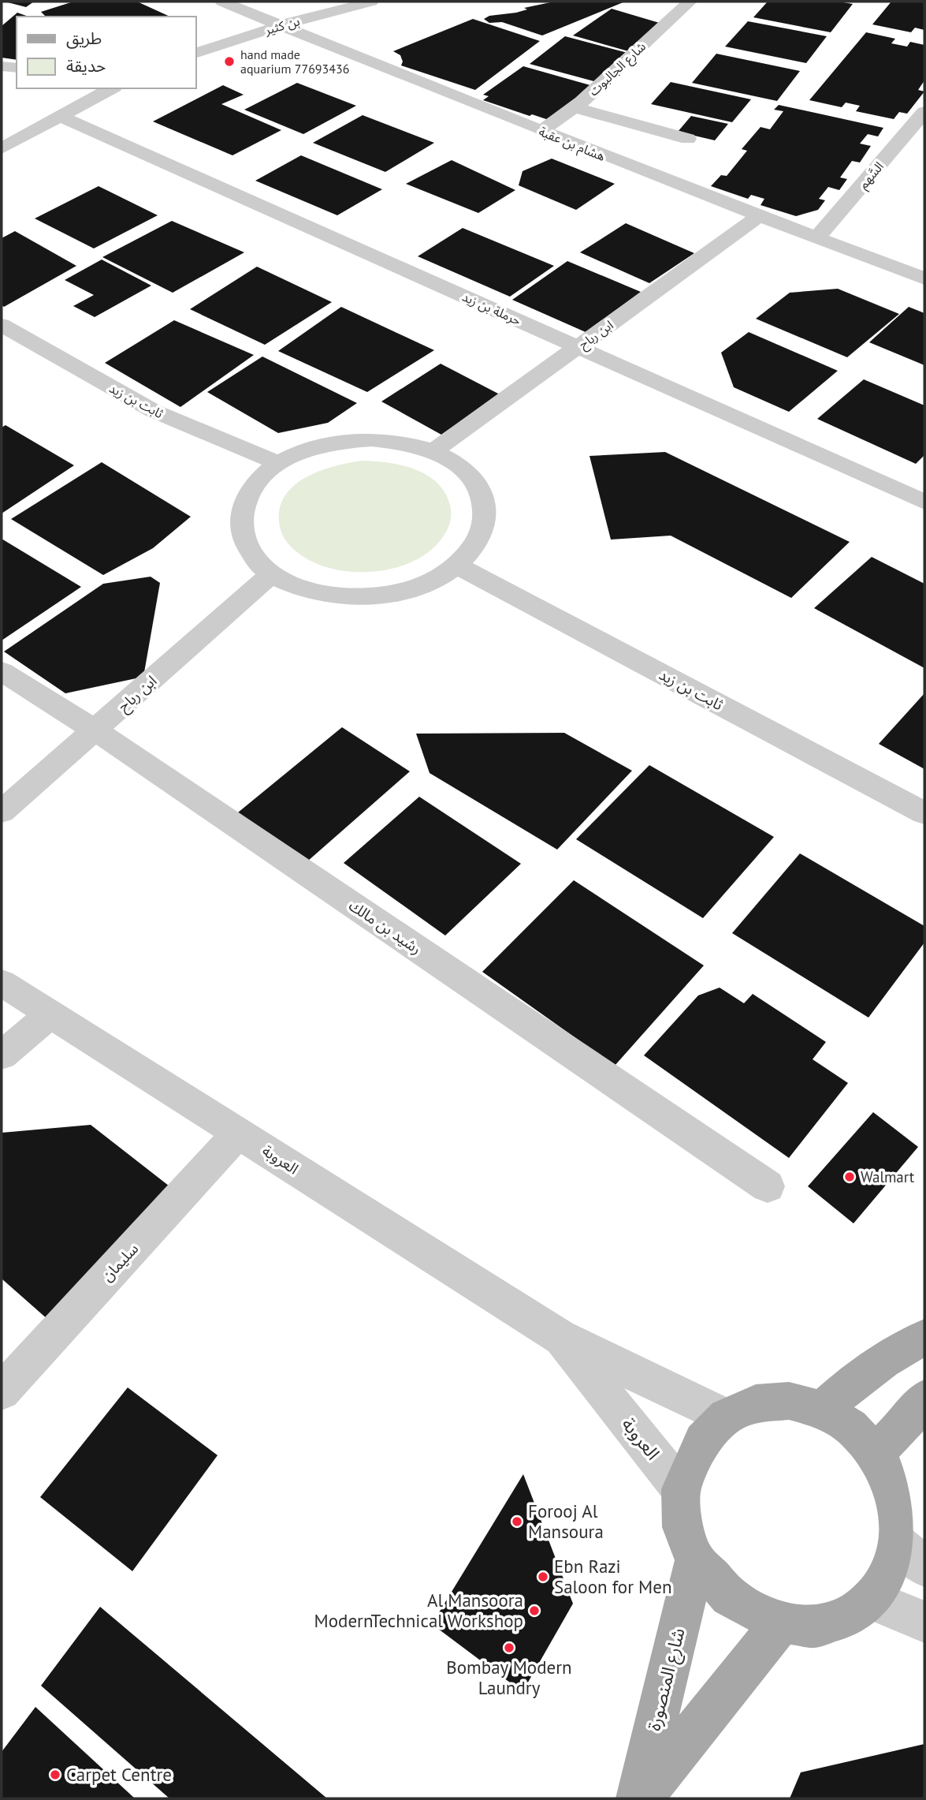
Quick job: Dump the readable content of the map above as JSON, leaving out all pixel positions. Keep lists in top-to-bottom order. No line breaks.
{"streets":{"main road":["شارع المنصورة"],"street":["بن كثير","شارع الجالبوت","هشام بن عقبة","السَّهم","حرملة بن زيد","ابن رباح","ثابت بن زيد","رشيد بن مالك","العروبة","سليمان"]},"crossings":[["بن كثير","هشام بن عقبة"],["شارع الجالبوت","هشام بن عقبة"],["هشام بن عقبة","السَّهم"],["هشام بن عقبة","ابن رباح"],["حرملة بن زيد","ابن رباح"],["ابن رباح","رشيد بن مالك"],["العروبة","سليمان"]],"places":["hand made aquarium 77693436","Walmart","Forooj Al Mansoura","Ebn Razi Saloon for Men","Al Mansoora ModernTechnical Workshop","Bombay Modern Laundry","Carpet Centre"],"legend":["طريق","حديقة"]}
